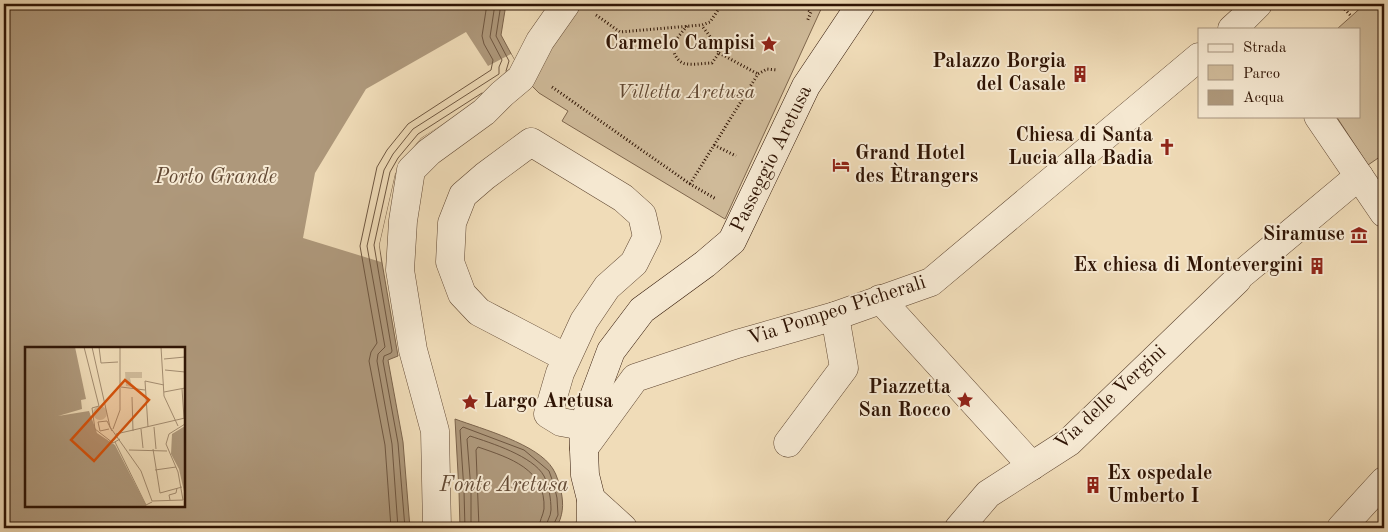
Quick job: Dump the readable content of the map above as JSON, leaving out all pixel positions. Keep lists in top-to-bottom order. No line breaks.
{"streets":{"street":["Passeggio Aretusa","Via Pompeo Picherali","Via delle Vergini"]},"crossings":[["Passeggio Aretusa","Via Pompeo Picherali"]],"water":["Porto Grande","Fonte Aretusa"],"parks":["Villetta Aretusa"],"places":{"place":["Carmelo Campisi","Piazzetta San Rocco","Largo Aretusa"],"building":["Palazzo Borgia del Casale","Ex chiesa di Montevergini","Ex ospedale Umberto I"],"church":["Chiesa di Santa Lucia alla Badia"],"hotel":["Grand Hotel des Ètrangers"],"museum":["Siramuse"]},"legend":["Strada","Parco","Acqua"]}
